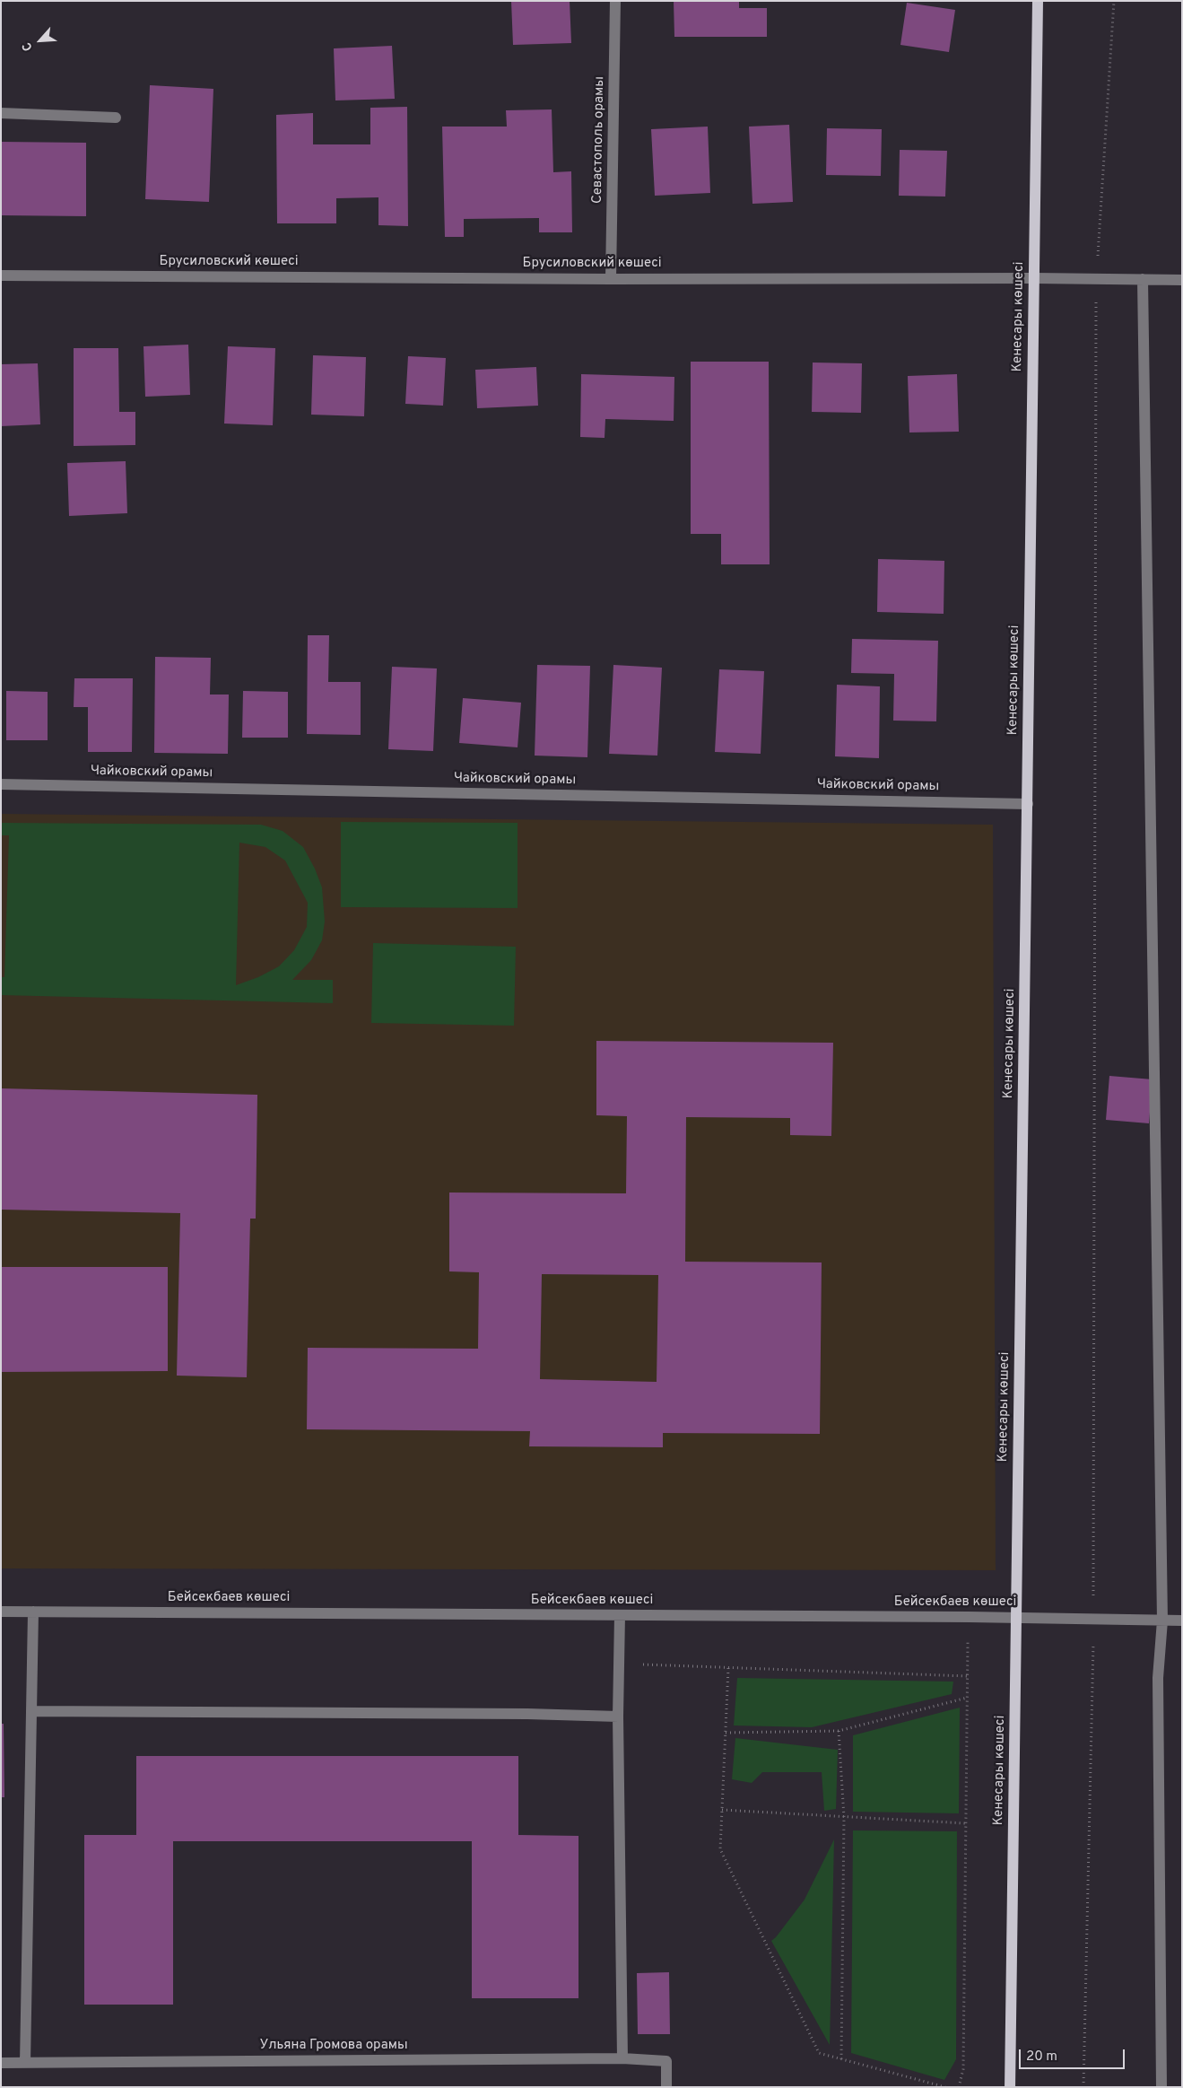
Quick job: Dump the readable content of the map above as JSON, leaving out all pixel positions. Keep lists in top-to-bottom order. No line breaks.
{"streets":{"main road":["Кенесары көшесі"],"street":["Севастополь орамы","Брусиловский көшесі","Чайковский орамы","Бейсекбаев көшесі","Ульяна Громова орамы"]},"crossings":[["Севастополь орамы","Брусиловский көшесі"],["Брусиловский көшесі","Кенесары көшесі"],["Кенесары көшесі","Чайковский орамы"],["Кенесары көшесі","Бейсекбаев көшесі"]],"scale_bar":"20 m","north":"bottom left"}
